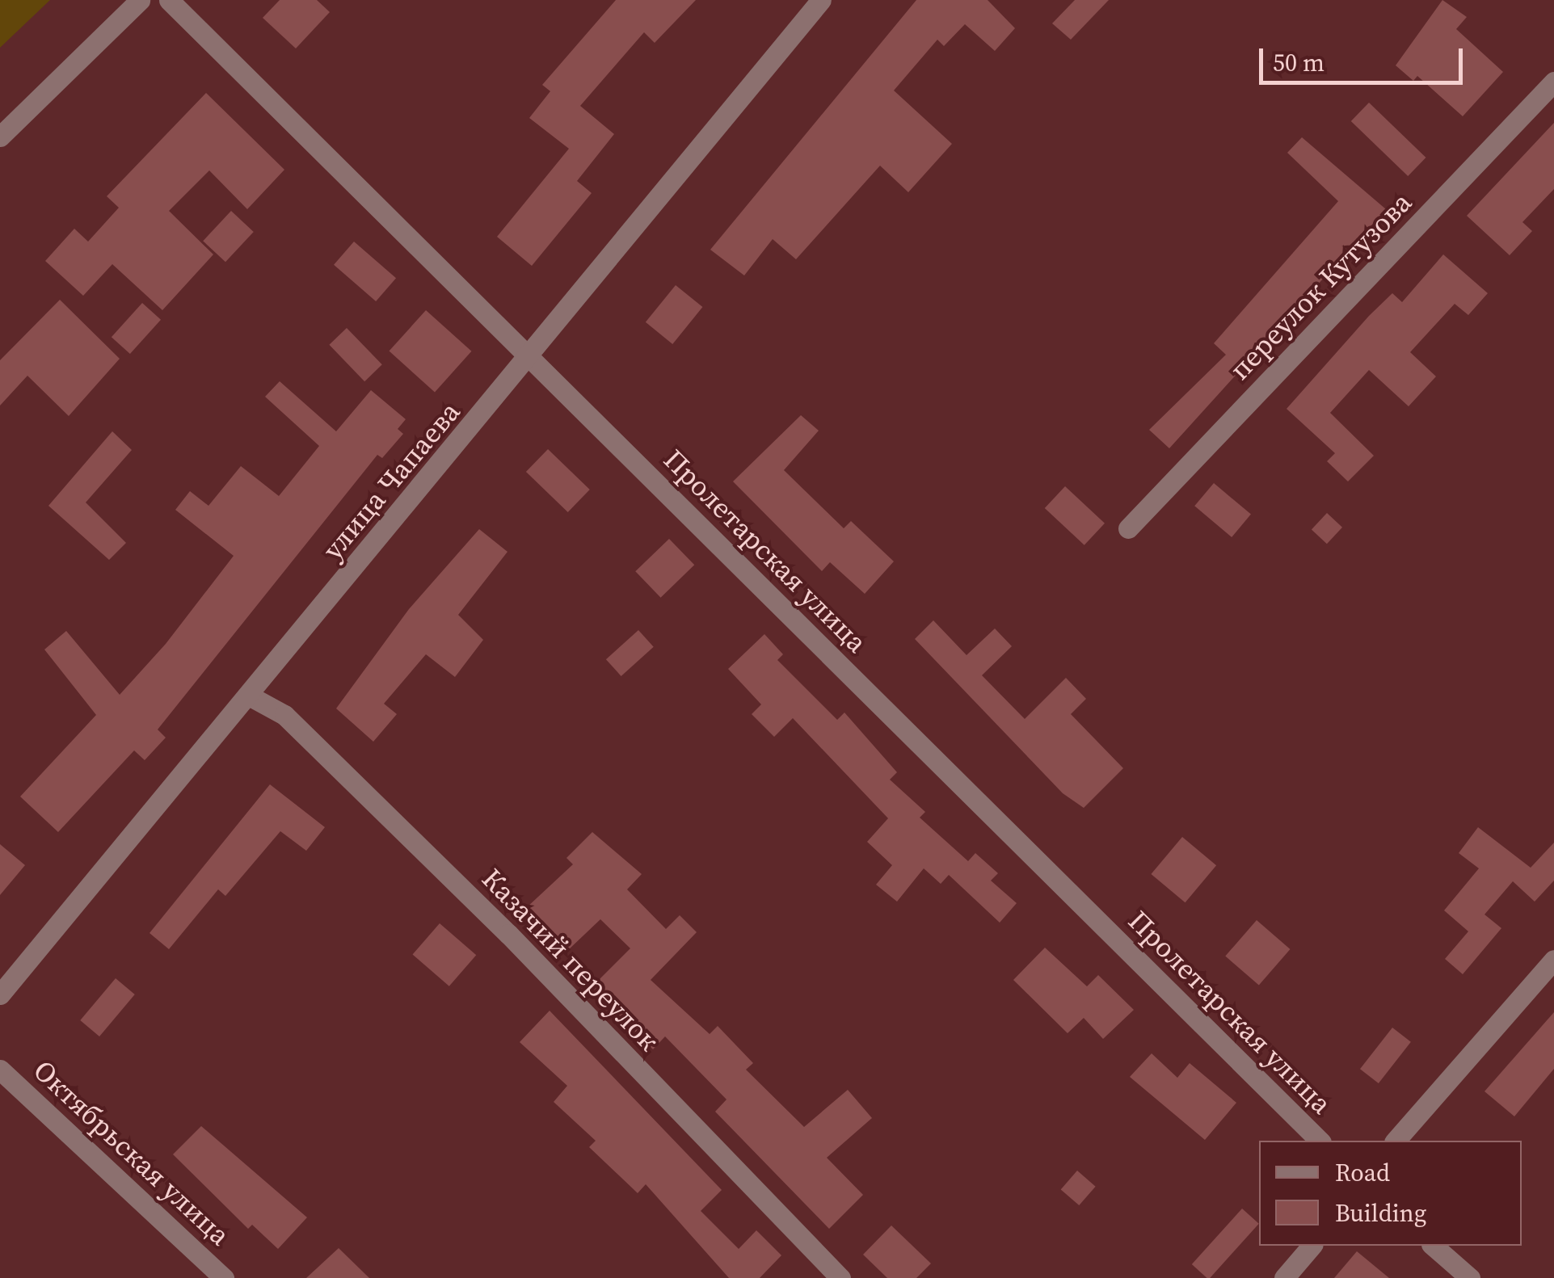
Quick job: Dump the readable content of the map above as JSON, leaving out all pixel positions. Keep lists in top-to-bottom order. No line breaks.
{"streets":{"street":["переулок Кутузова","улица Чапаева","Пролетарская улица","Казачий переулок","Октябрьская улица"]},"crossings":[["улица Чапаева","Пролетарская улица"],["улица Чапаева","Казачий переулок"]],"legend":["Road","Building"],"scale_bar":"50 m"}
